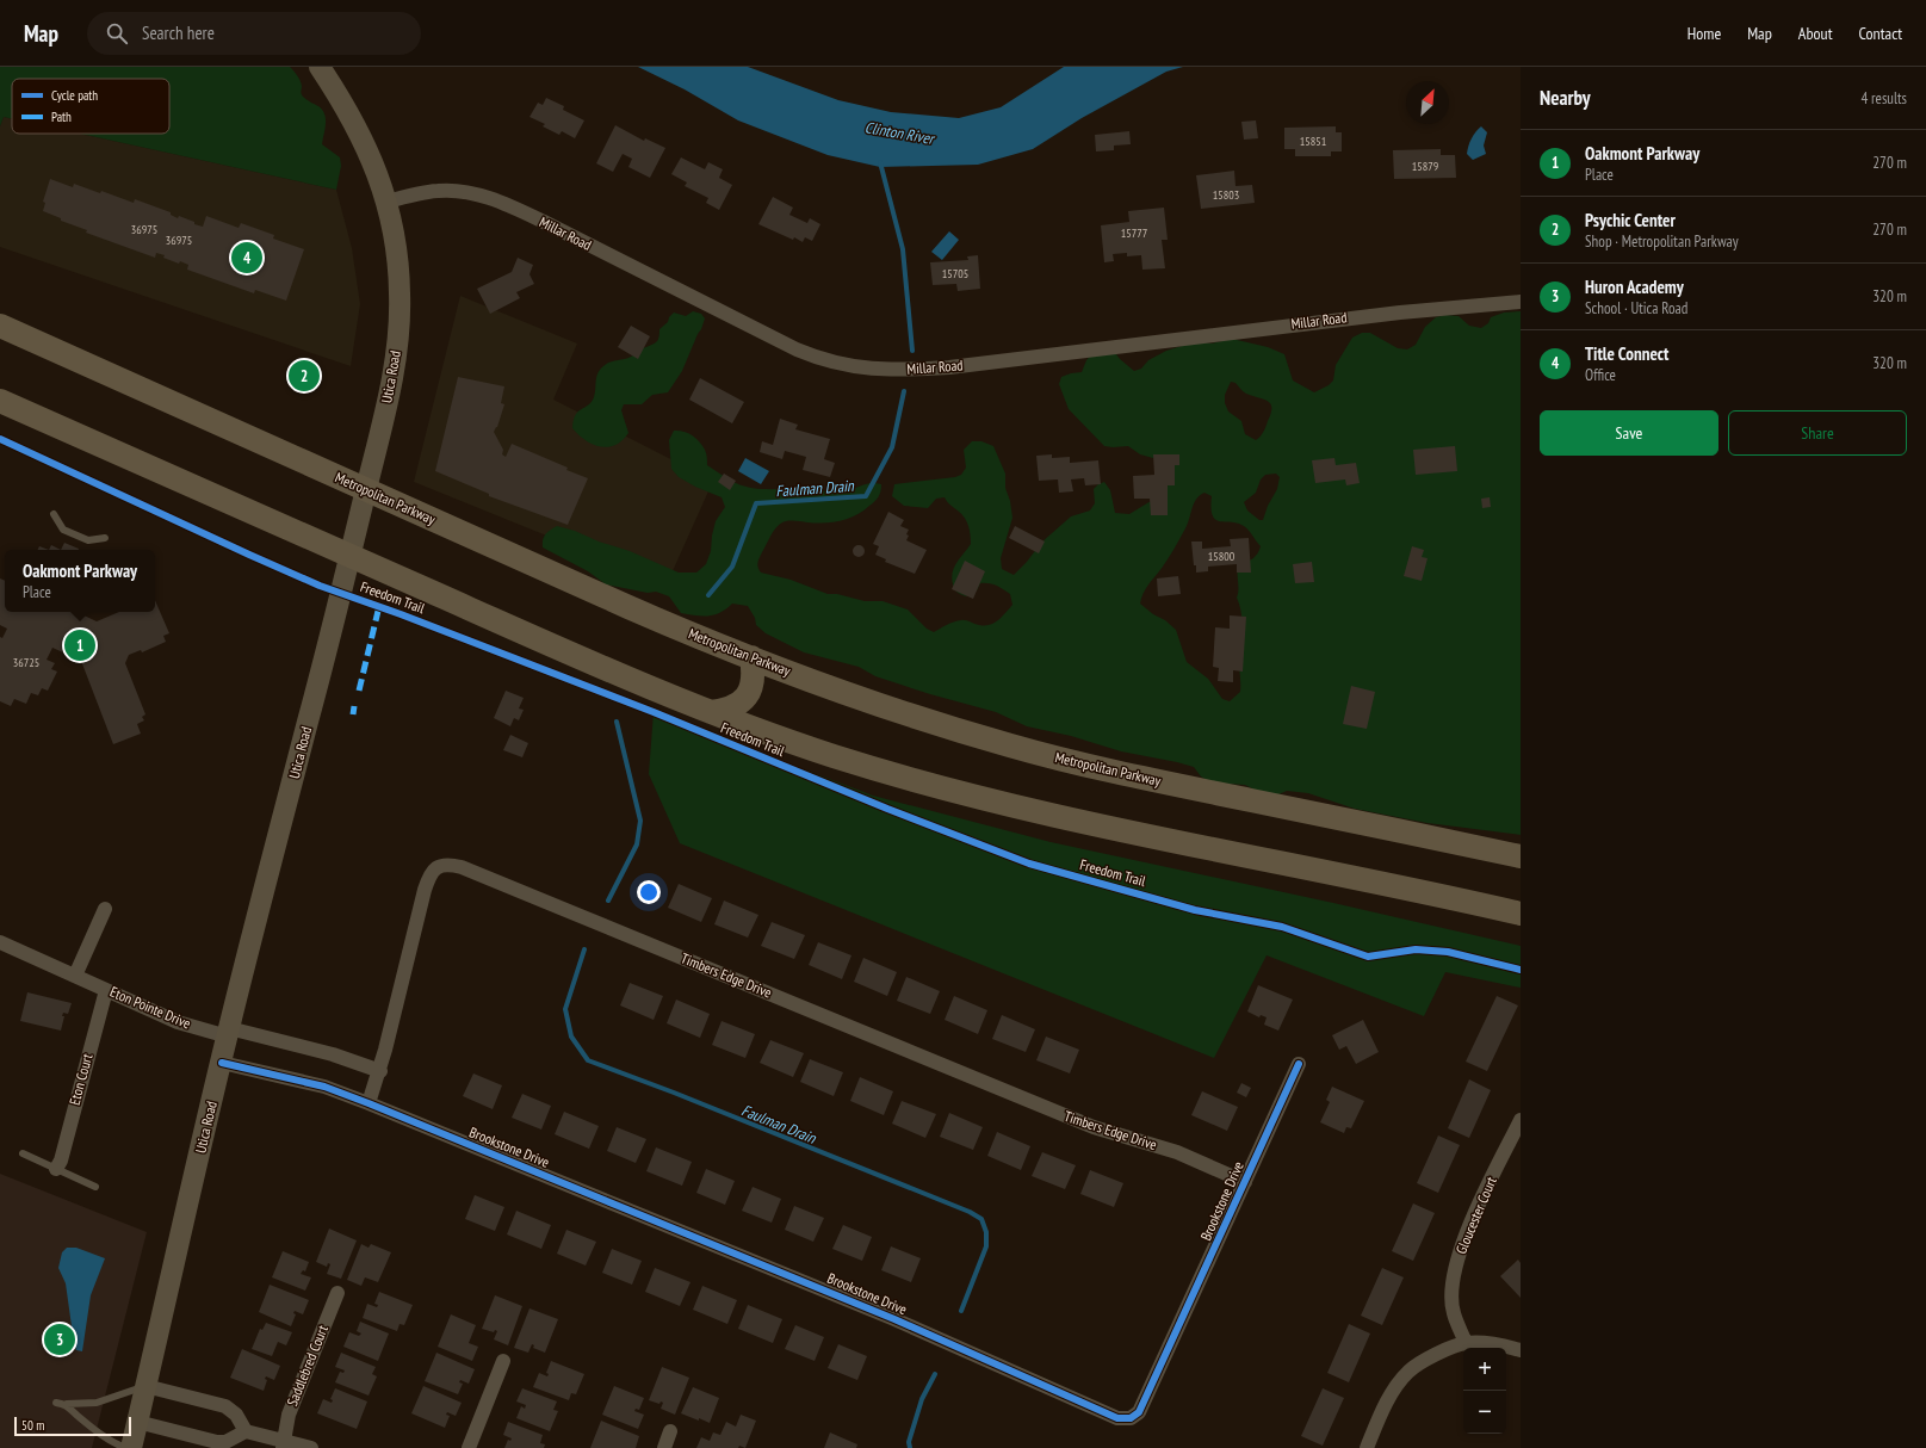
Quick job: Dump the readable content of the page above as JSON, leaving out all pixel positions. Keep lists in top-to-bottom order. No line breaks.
{"streets":{"main road":["Utica Road","Metropolitan Parkway"],"street":["Millar Road","Timbers Edge Drive","Eton Pointe Drive","Eton Court","Brookstone Drive","Gloucester Court","Saddlebred Court"],"cycle path":["Freedom Trail"]},"crossings":[["Millar Road","Utica Road"],["Utica Road","Metropolitan Parkway"],["Utica Road","Eton Pointe Drive"],["Utica Road","Brookstone Drive"],["Timbers Edge Drive","Brookstone Drive"],["Eton Pointe Drive","Eton Court"]],"water":["Clinton River","Faulman Drain"],"house_numbers":["15851","15879","15803","36975","15777","36975","15705","15800","36725"],"legend":["Cycle path","Path"],"scale_bar":"50 m","north":"top right","page":{"header":"Map","search":"Search here","nav":["Home","Map","About","Contact"],"heading":["Nearby","4 results"],"list":[{"mark":"1","name":"Oakmont Parkway","note":"Place","value":"270 m"},{"mark":"2","name":"Psychic Center","note":"Shop · Metropolitan Parkway","value":"270 m"},{"mark":"3","name":"Huron Academy","note":"School · Utica Road","value":"320 m"},{"mark":"4","name":"Title Connect","note":"Office","value":"320 m"}],"pins":["4","2","1","3"],"buttons":["Save","Share"],"popup":["Oakmont Parkway","Place"],"map_buttons":["+","−"],"scale":"50 m"}}
